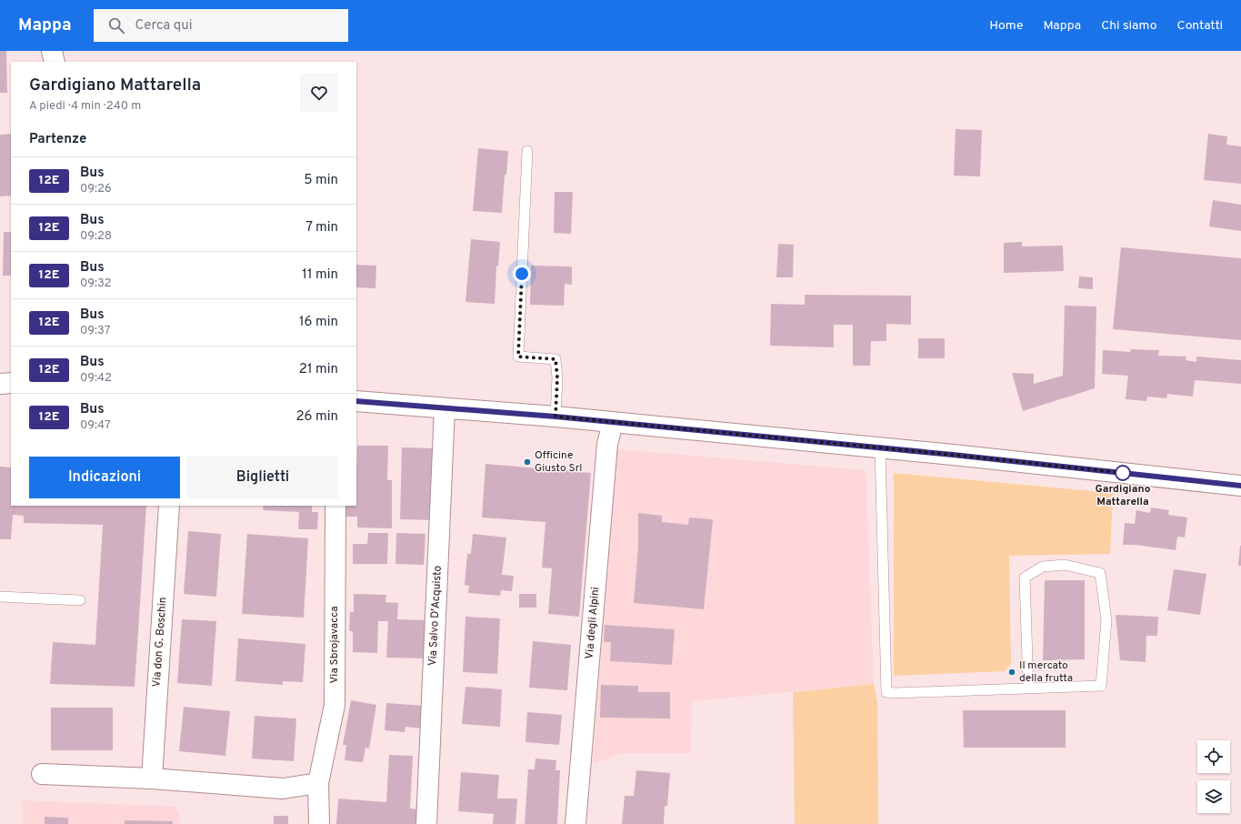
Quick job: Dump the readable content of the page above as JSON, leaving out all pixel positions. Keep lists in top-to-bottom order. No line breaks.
{"streets":{"street":["Via Salvo D'Acquisto","Via degli Alpini","Via don G. Boschin","Via Sbrojavacca"]},"places":["Officine Giusto Srl","Gardigiano Mattarella","Il mercato della frutta"],"lines":["bus line 12E"],"page":{"header":"Mappa","search":"Cerca qui","nav":["Home","Mappa","Chi siamo","Contatti"],"heading":[["Gardigiano Mattarella","A piedi · 4 min · 240 m"],"Partenze"],"list":[{"mark":"12E","name":"Bus","note":"09:26","value":"5 min"},{"mark":"12E","name":"Bus","note":"09:28","value":"7 min"},{"mark":"12E","name":"Bus","note":"09:32","value":"11 min"},{"mark":"12E","name":"Bus","note":"09:37","value":"16 min"},{"mark":"12E","name":"Bus","note":"09:42","value":"21 min"},{"mark":"12E","name":"Bus","note":"09:47","value":"26 min"}],"buttons":["Indicazioni","Biglietti"]}}
